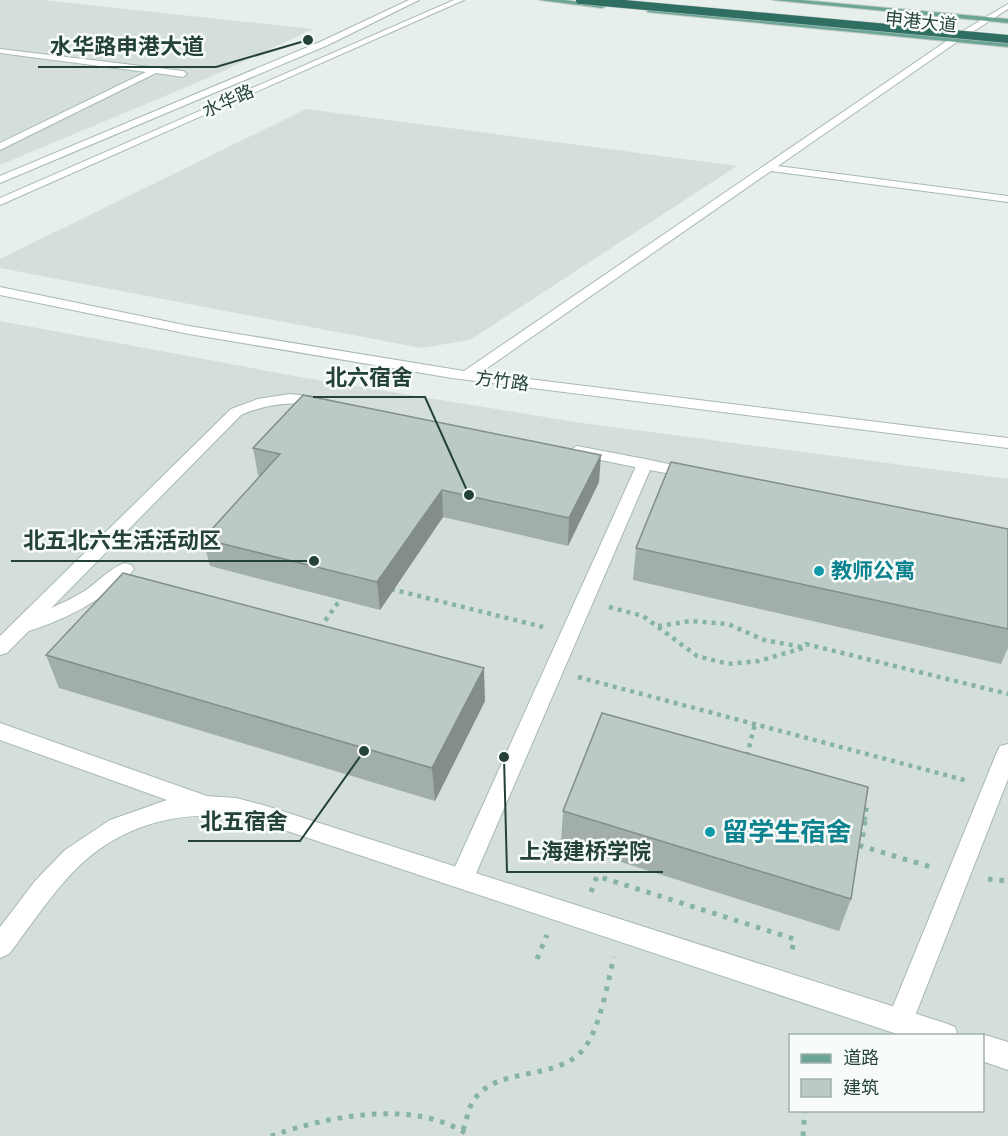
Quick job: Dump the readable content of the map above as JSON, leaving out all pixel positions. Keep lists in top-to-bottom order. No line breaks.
{"streets":{"main road":["申港大道"],"street":["水华路","方竹路"]},"places":["水华路申港大道","北六宿舍","北五北六生活活动区","教师公寓","北五宿舍","上海建桥学院","留学生宿舍"],"legend":["道路","建筑"]}
